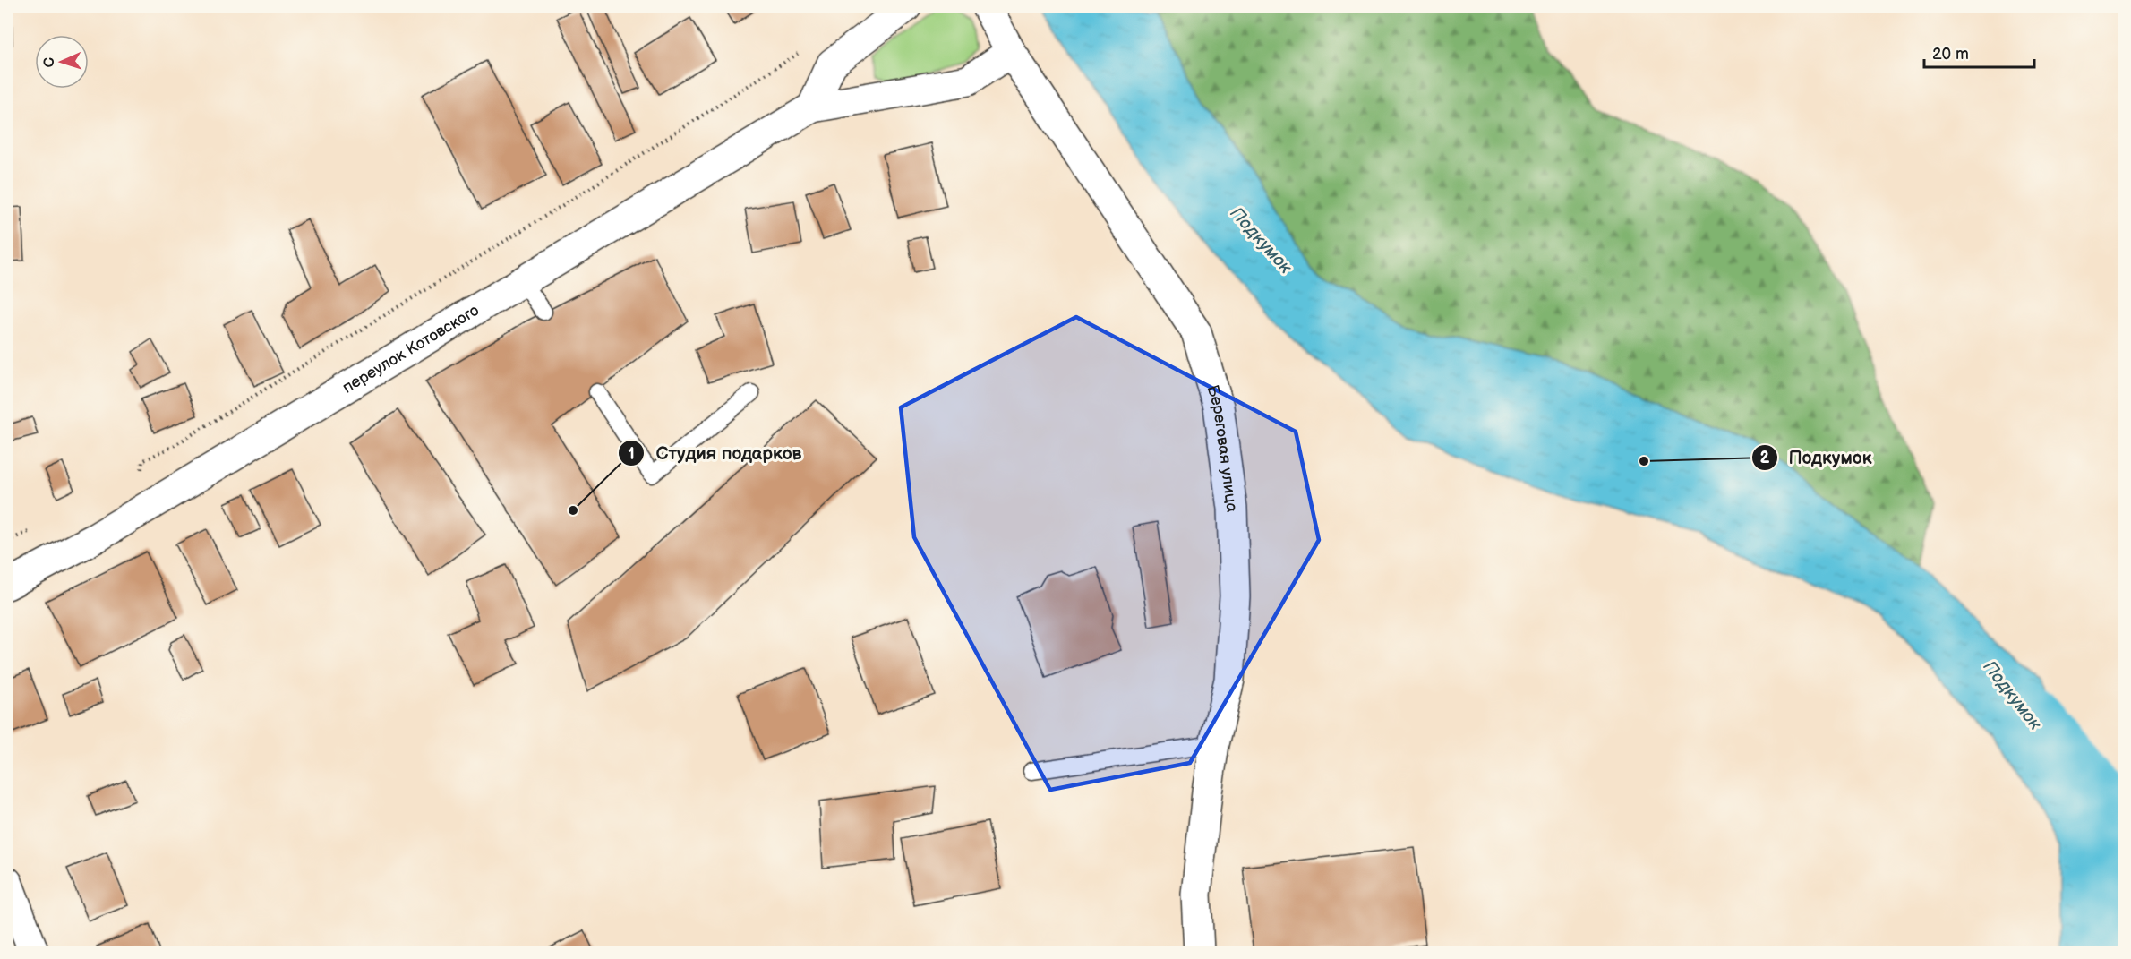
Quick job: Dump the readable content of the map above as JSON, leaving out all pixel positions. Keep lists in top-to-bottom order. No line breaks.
{"streets":{"street":["переулок Котовского","Береговая улица"]},"crossings":[["переулок Котовского","Береговая улица"]],"water":["Подкумок"],"places":["Подкумок","Студия подарков"],"scale_bar":"20 m","north":"left"}
